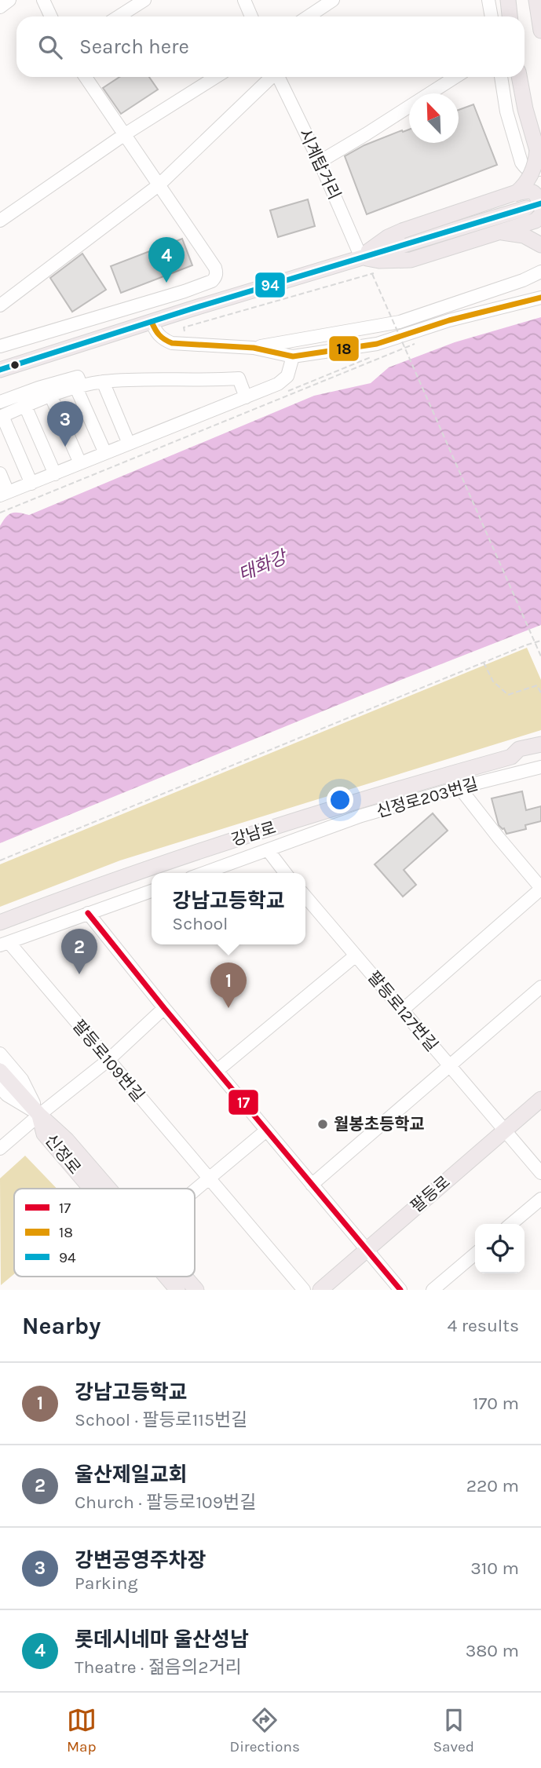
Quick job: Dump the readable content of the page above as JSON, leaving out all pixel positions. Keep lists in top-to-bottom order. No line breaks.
{"streets":{"main road":["강남로","신정로","팔등로"],"street":["시계탑거리","신정로203번길","팔등로127번길","팔등로109번길"]},"crossings":[["팔등로127번길","팔등로"]],"water":["태화강"],"places":["월봉초등학교"],"lines":["transit line 94","transit line 18","transit line 17"],"legend":["17","18","94"],"north":"top left","page":{"search":"Search here","pins":["4","3","2","1"],"popup":["강남고등학교","School"],"heading":["Nearby","4 results"],"list":[{"mark":"1","name":"강남고등학교","note":"School · 팔등로115번길","value":"170 m"},{"mark":"2","name":"울산제일교회","note":"Church · 팔등로109번길","value":"220 m"},{"mark":"3","name":"강변공영주차장","note":"Parking","value":"310 m"},{"mark":"4","name":"롯데시네마 울산성남","note":"Theatre · 젊음의2거리","value":"380 m"}],"nav":["Map","Directions","Saved"]}}
